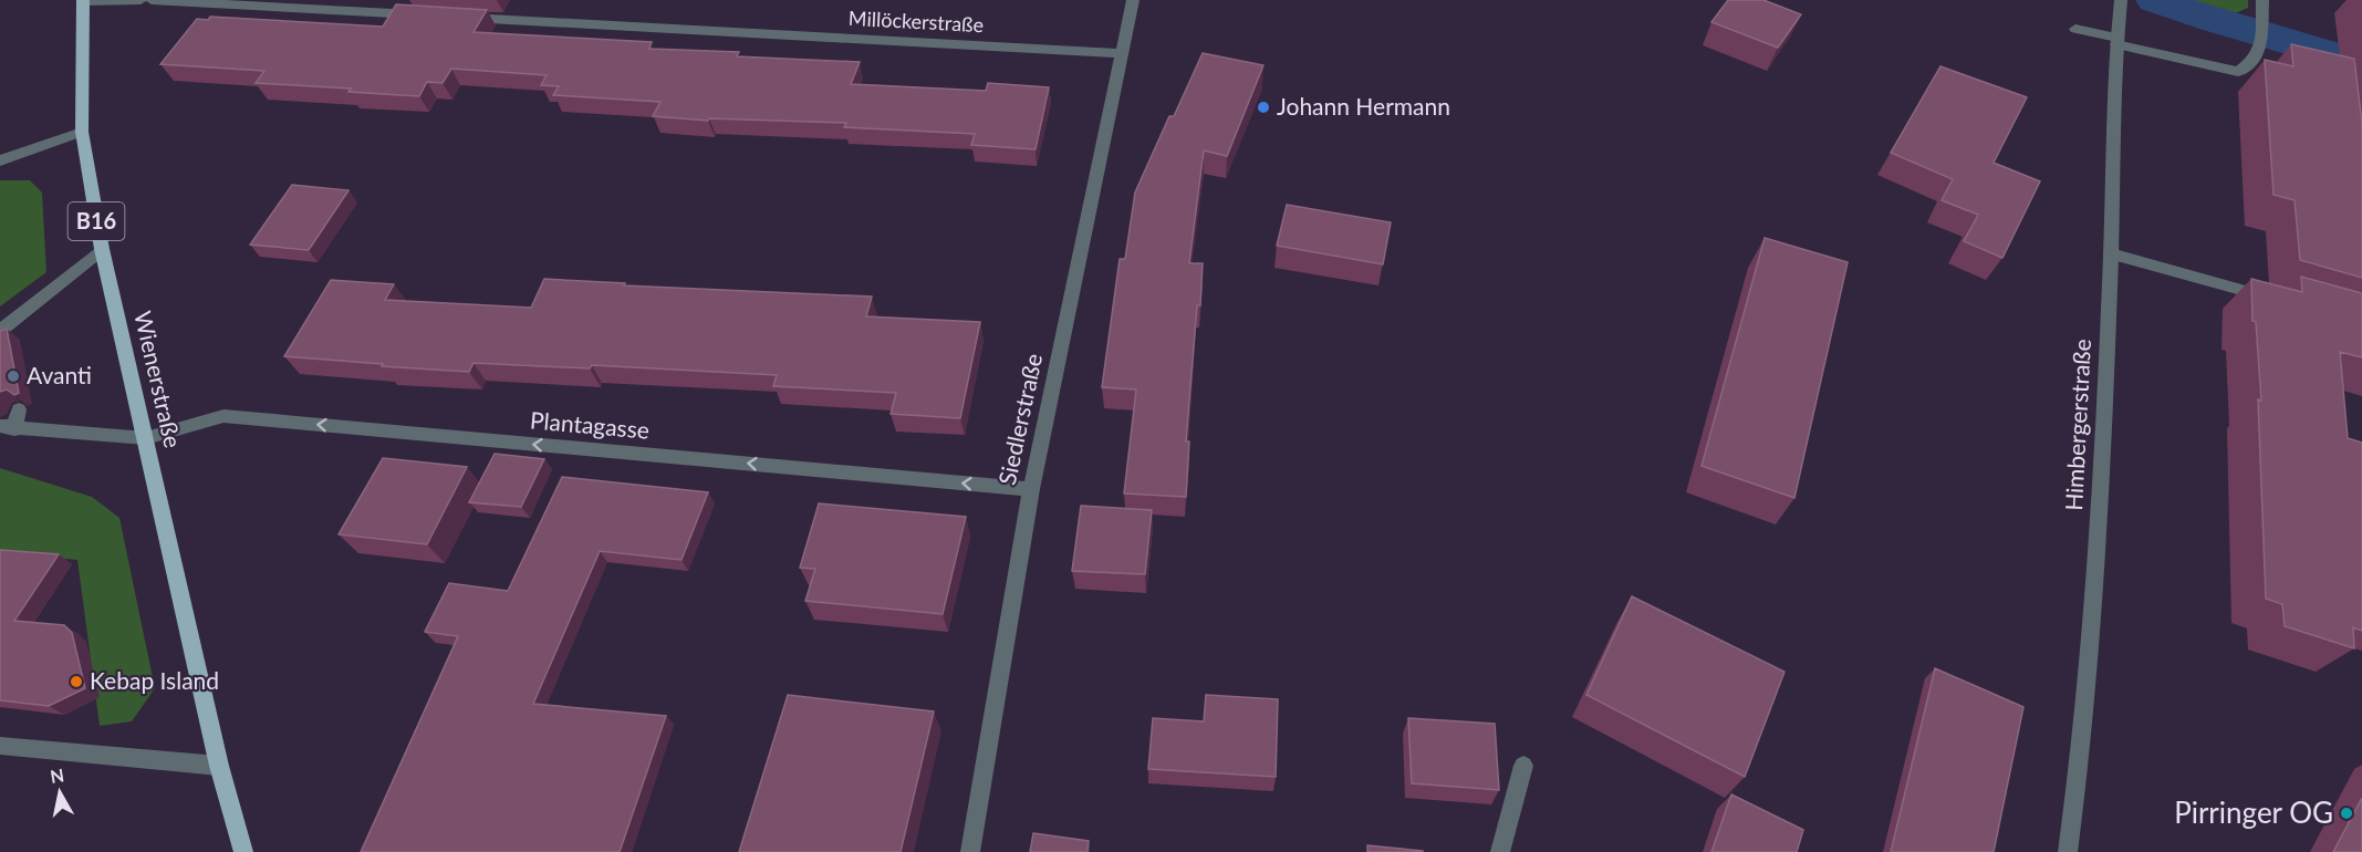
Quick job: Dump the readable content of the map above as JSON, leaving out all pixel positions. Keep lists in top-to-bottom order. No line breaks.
{"streets":{"main road":["B16","Wienerstraße"],"street":["Millöckerstraße","Siedlerstraße","Himbergerstraße","Plantagasse"]},"crossings":[["Millöckerstraße","Siedlerstraße"],["Wienerstraße","Plantagasse"],["Siedlerstraße","Plantagasse"]],"one_way":["Plantagasse"],"places":["Johann Hermann","Avanti","Kebap Island","Pirringer OG"],"north":"top"}
